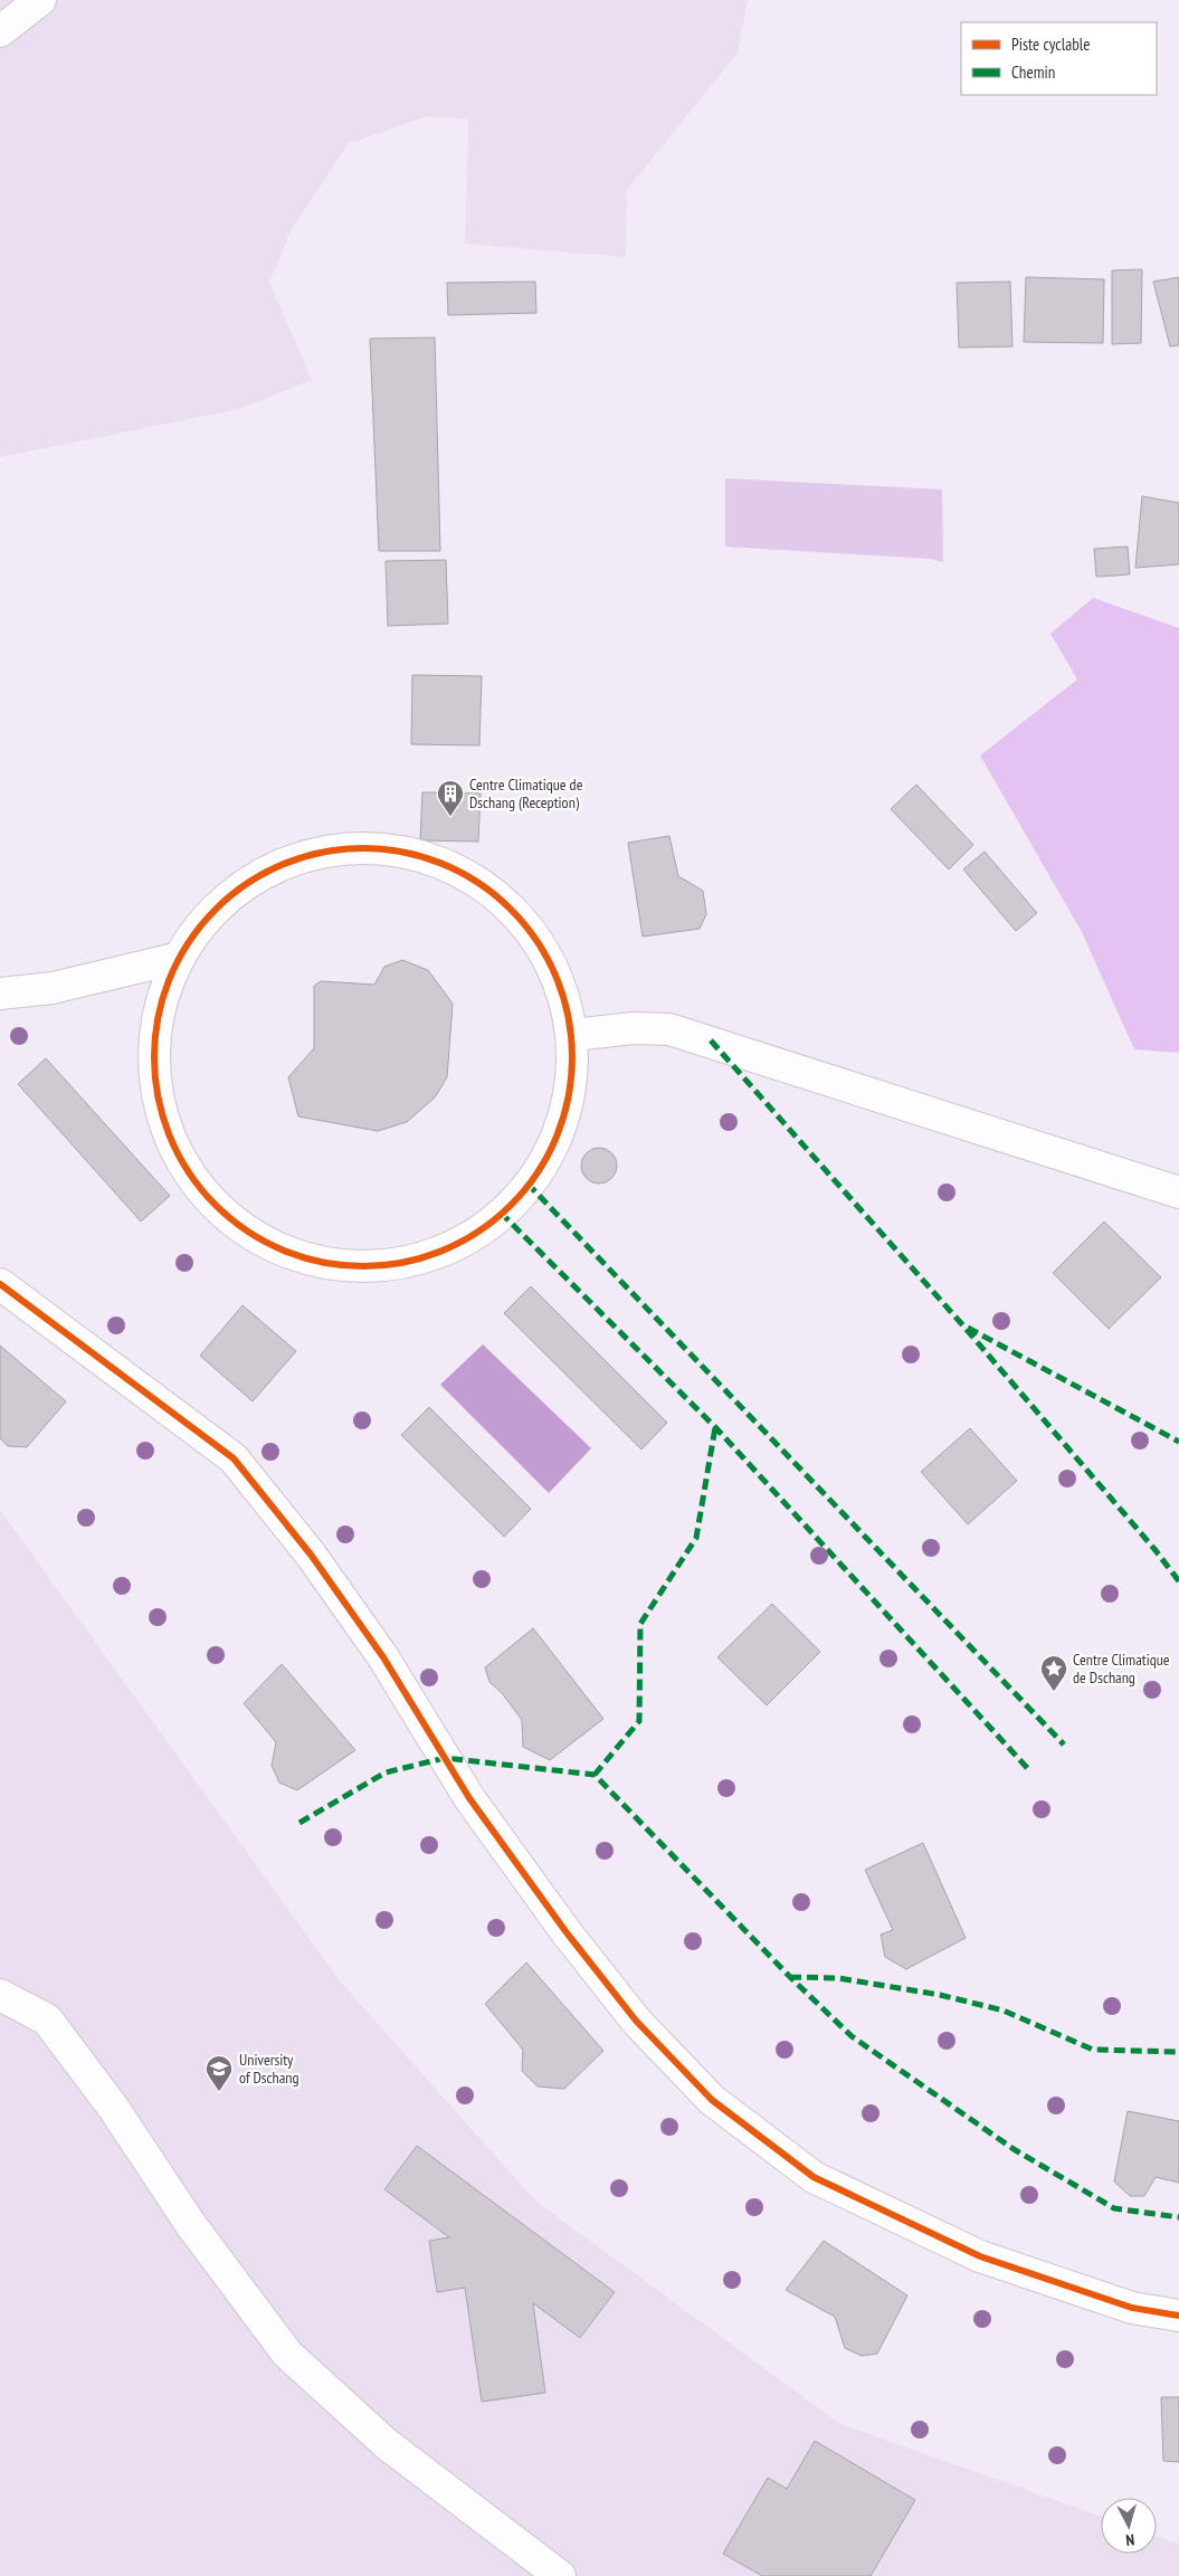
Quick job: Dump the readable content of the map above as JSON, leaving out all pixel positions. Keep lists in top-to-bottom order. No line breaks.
{"places":{"building":["Centre Climatique de Dschang (Reception)"],"place":["Centre Climatique de Dschang"],"school or university":["University of Dschang"]},"legend":["Piste cyclable","Chemin"],"north":"bottom"}
